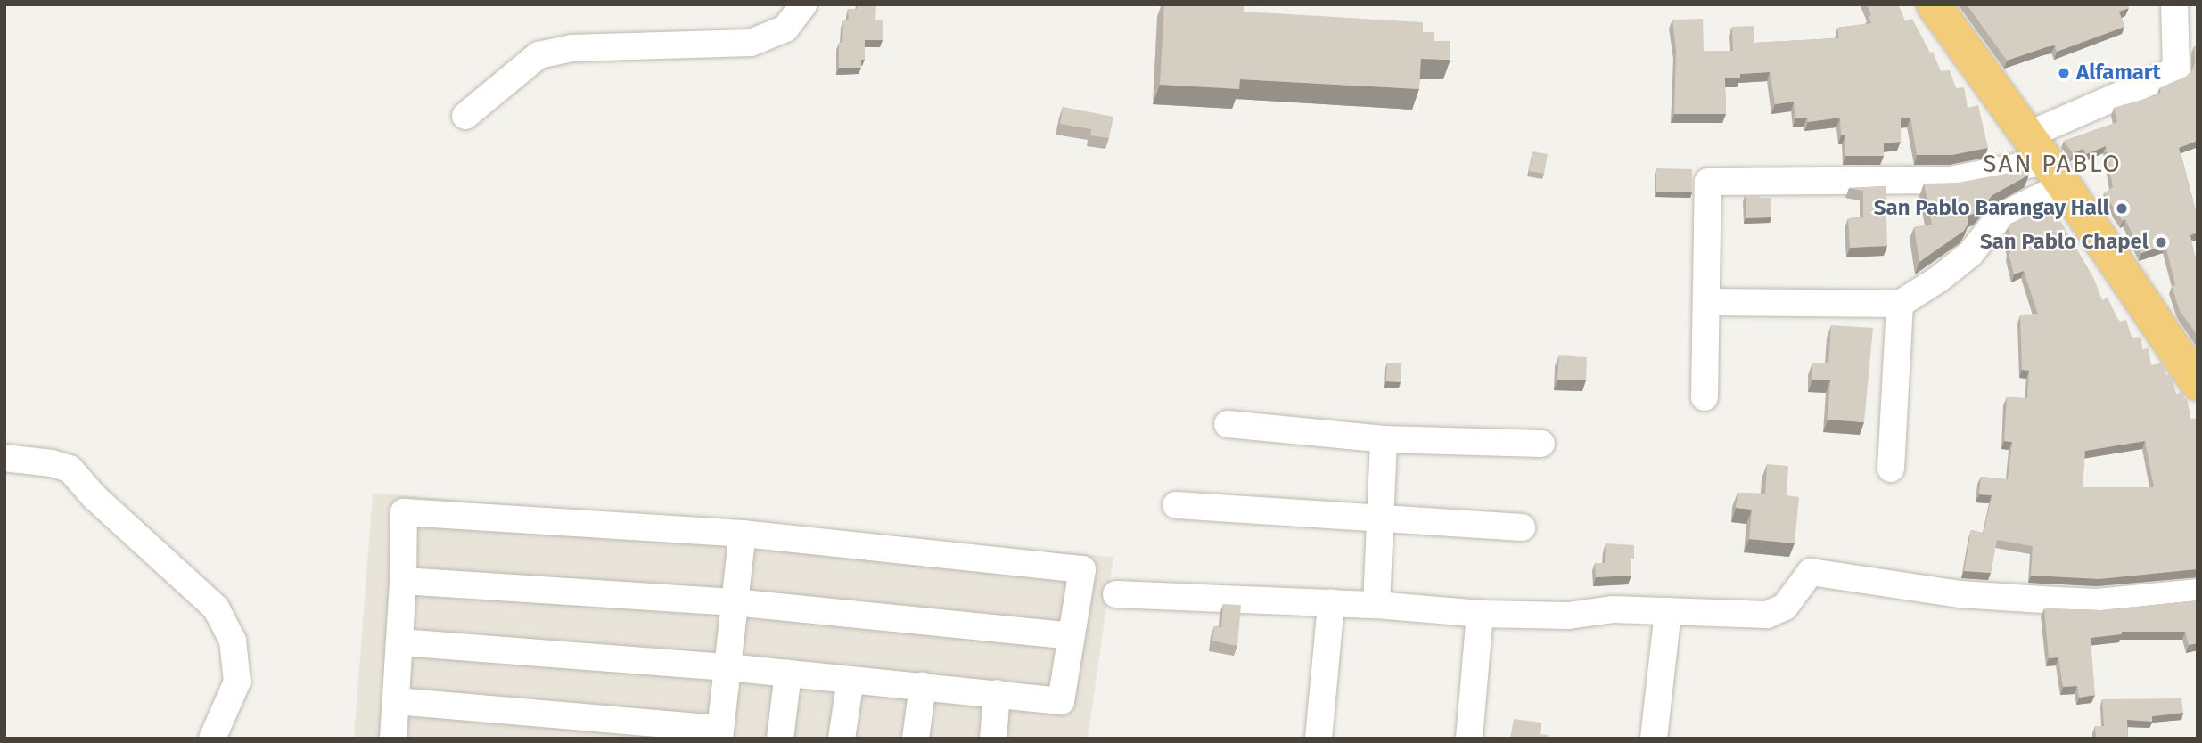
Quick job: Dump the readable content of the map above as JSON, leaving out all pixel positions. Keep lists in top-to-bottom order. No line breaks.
{"districts":["SAN PABLO"],"places":["Alfamart","San Pablo Barangay Hall","San Pablo Chapel"]}
